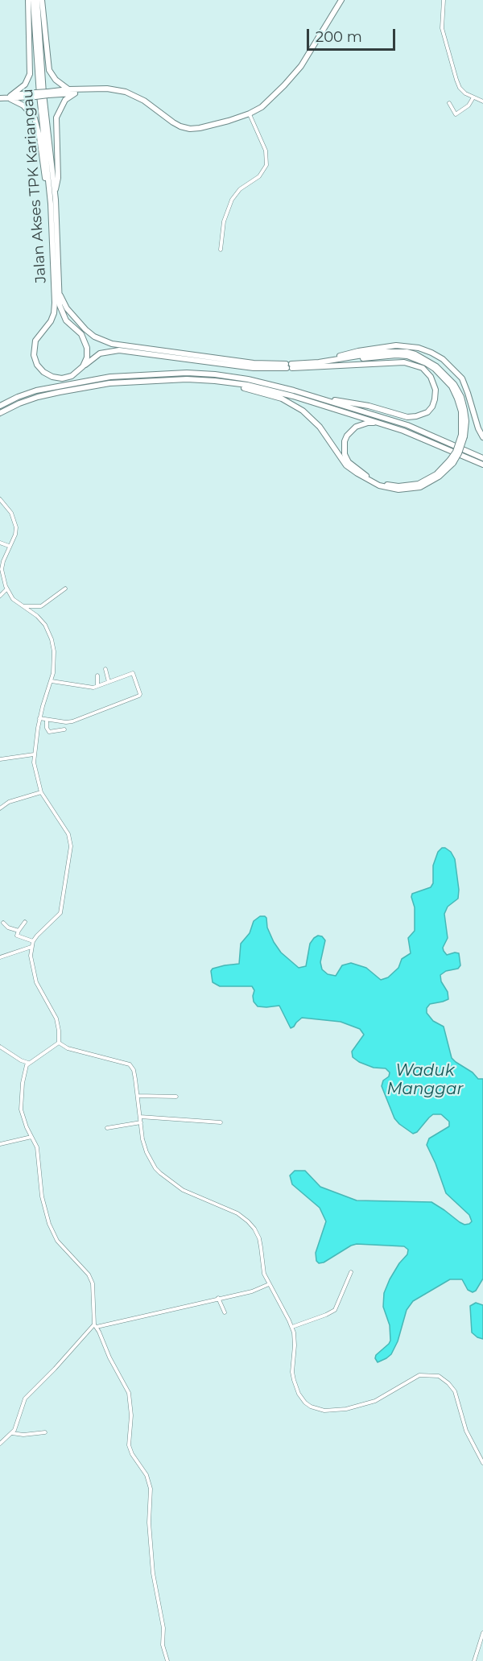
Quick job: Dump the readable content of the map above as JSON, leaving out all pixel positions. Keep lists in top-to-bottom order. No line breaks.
{"streets":{"highway":["Jalan Akses TPK Kariangau"]},"water":["Waduk Manggar"],"scale_bar":"200 m"}
